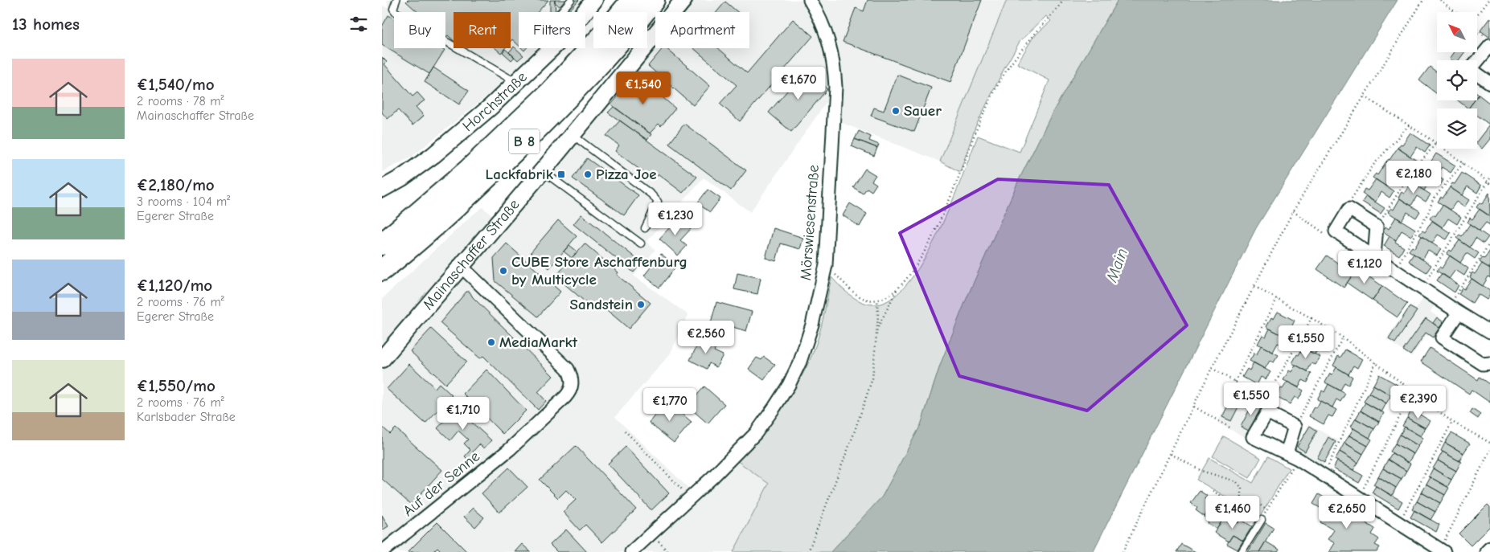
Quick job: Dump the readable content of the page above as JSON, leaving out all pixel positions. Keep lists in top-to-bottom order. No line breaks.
{"streets":{"highway":["B 8"],"street":["Horchstraße","Mörswiesenstraße","Mainaschaffer Straße","Auf der Senne"]},"crossings":[["Mainaschaffer Straße","Auf der Senne"]],"water":["Main"],"places":{"other":["Sauer","Pizza Joe","CUBE Store Aschaffenburg by Multicycle","Sandstein","MediaMarkt"],"transit":["Lackfabrik"]},"north":"top left","page":{"heading":"13 homes","chip":["Buy","Rent","Filters","New","Apartment"],"list":[{"name":"€1,540/mo","note":"2 rooms · 78 m² · Mainaschaffer Straße"},{"name":"€2,180/mo","note":"3 rooms · 104 m² · Egerer Straße"},{"name":"€1,120/mo","note":"2 rooms · 76 m² · Egerer Straße"},{"name":"€1,550/mo","note":"2 rooms · 76 m² · Karlsbader Straße"}],"price":["€1,670","€1,540","€2,180","€1,230","€1,120","€2,560","€1,550","€1,550","€2,390","€1,770","€1,710","€1,460","€2,650"]}}
